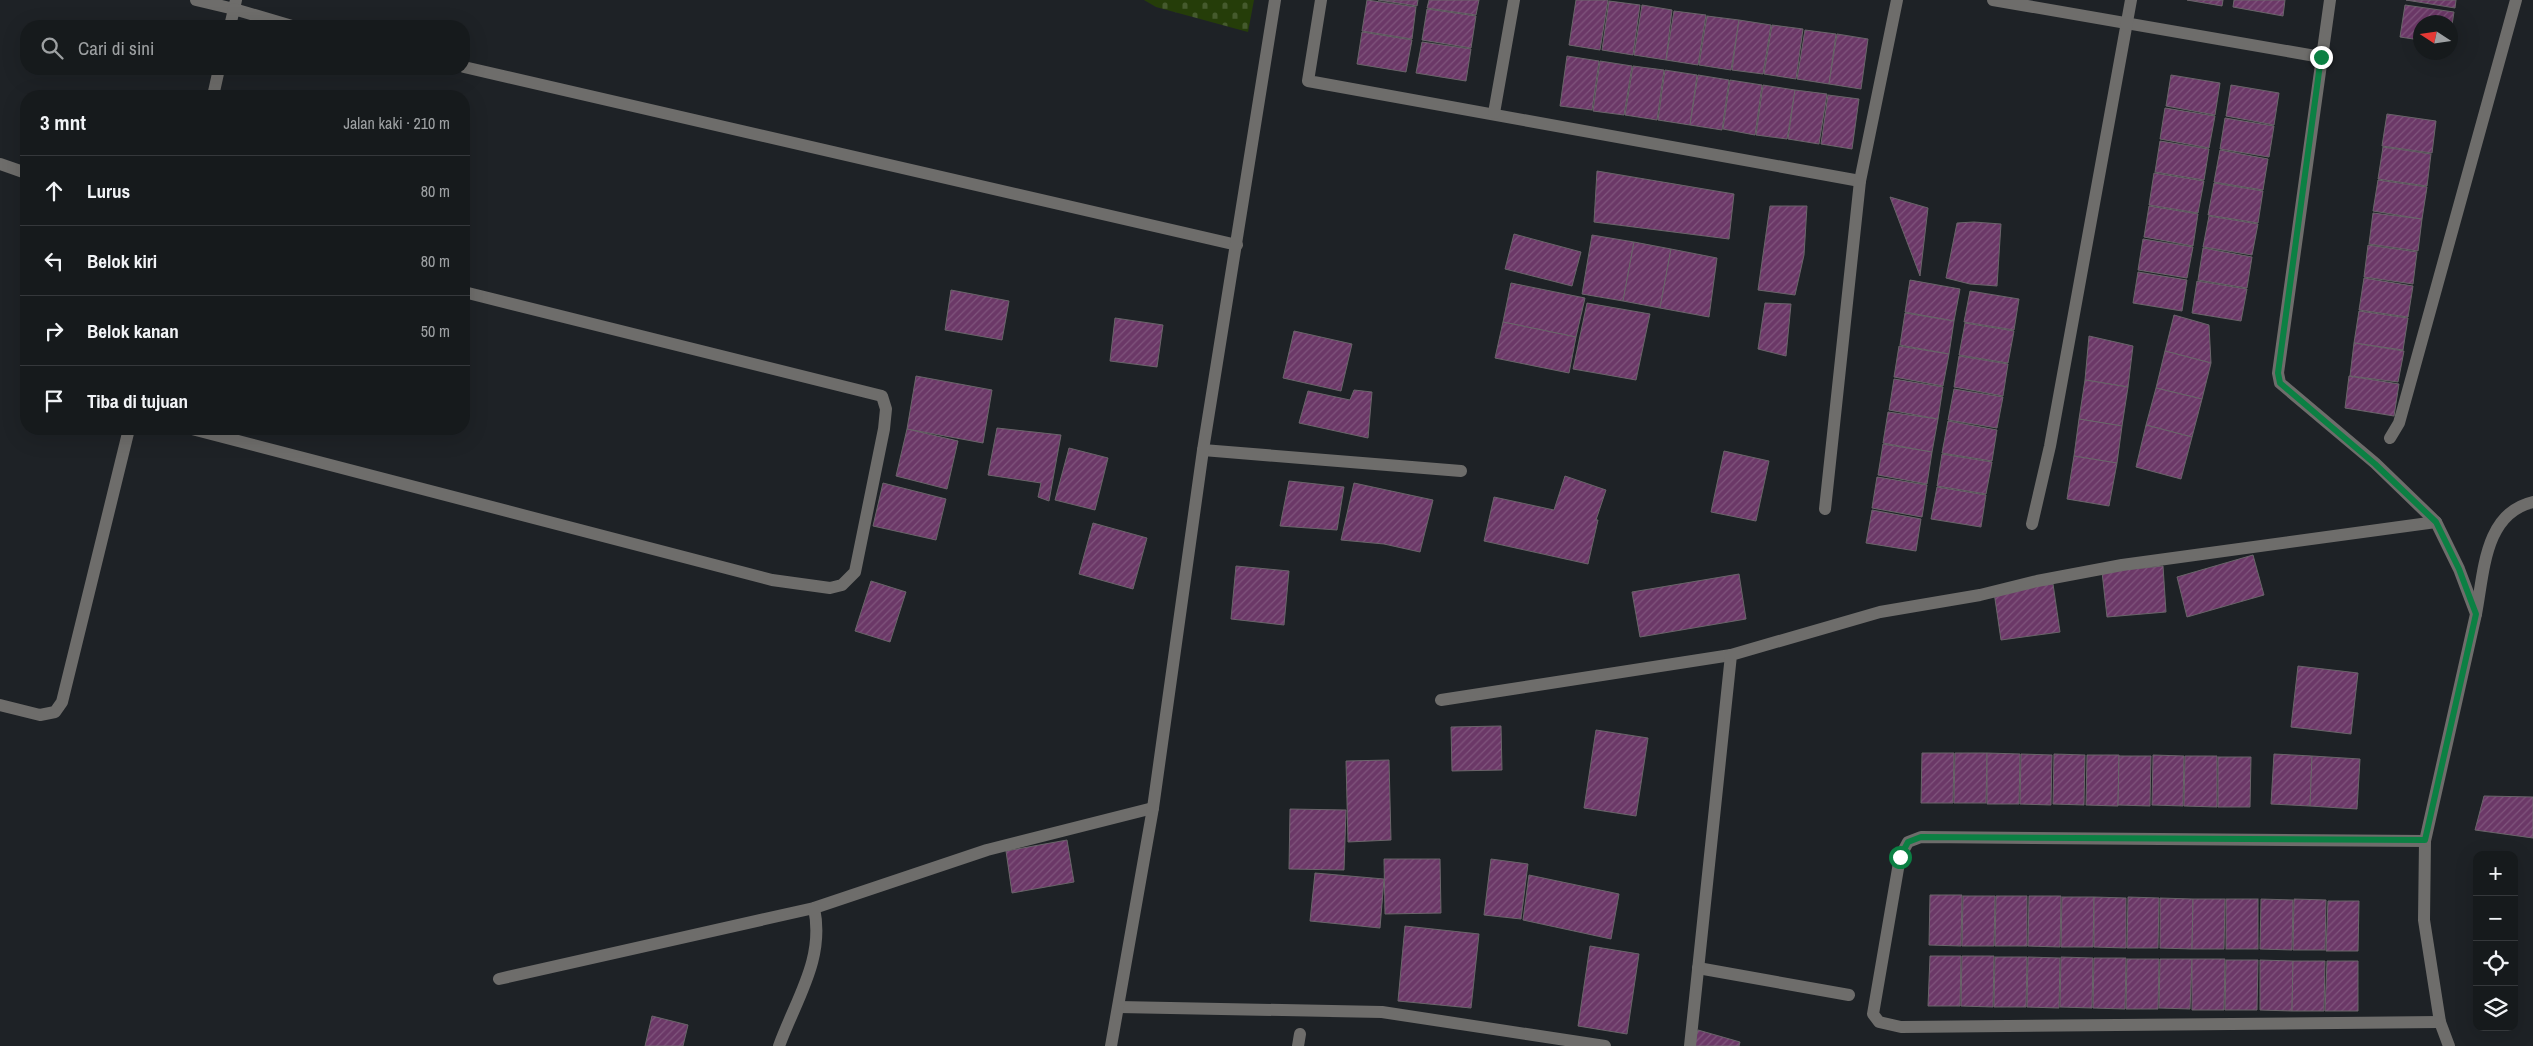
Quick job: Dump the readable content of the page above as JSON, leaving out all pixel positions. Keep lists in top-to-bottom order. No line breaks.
{"north":"left","page":{"search":"Cari di sini","heading":["3 mnt","Jalan kaki · 210 m"],"list":[["Lurus","80 m"],["Belok kiri","80 m"],["Belok kanan","50 m"],"Tiba di tujuan"],"map_buttons":["+","−"]}}
